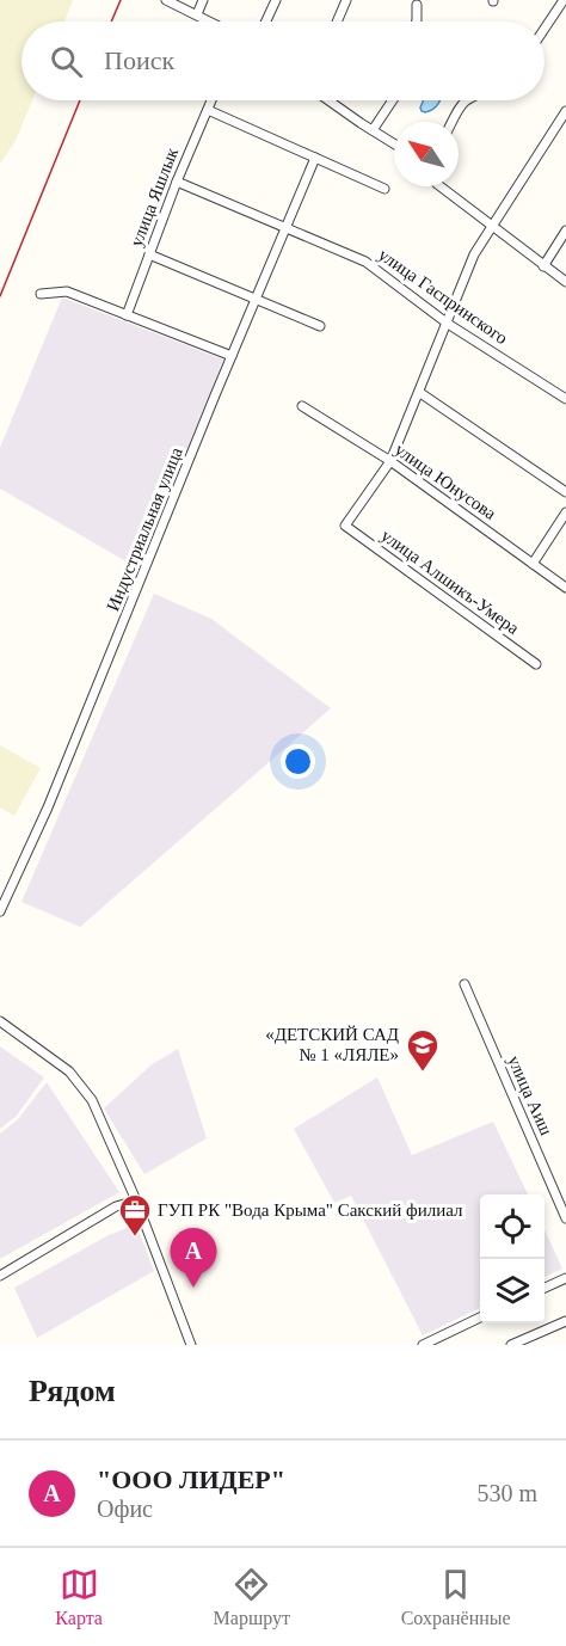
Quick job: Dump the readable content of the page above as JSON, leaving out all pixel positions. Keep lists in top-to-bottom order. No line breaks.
{"streets":{"street":["улица Яшлык","улица Гаспринского","улица Юнусова","Индустриальная улица","улица Алшикъ-Умера","улица Аиш"]},"crossings":[["улица Яшлык","улица Гаспринского"],["улица Гаспринского","Индустриальная улица"],["улица Юнусова","улица Алшикъ-Умера"]],"places":{"school or university":["«ДЕТСКИЙ САД № 1 «ЛЯЛЕ»"],"office":["ГУП РК \"Вода Крыма\" Сакский филиал"]},"north":"top left","page":{"search":"Поиск","pins":"A","heading":"Рядом","list":[{"mark":"A","name":"\"ООО ЛИДЕР\"","note":"Офис","value":"530 m"}],"nav":["Карта","Маршрут","Сохранённые"]}}
